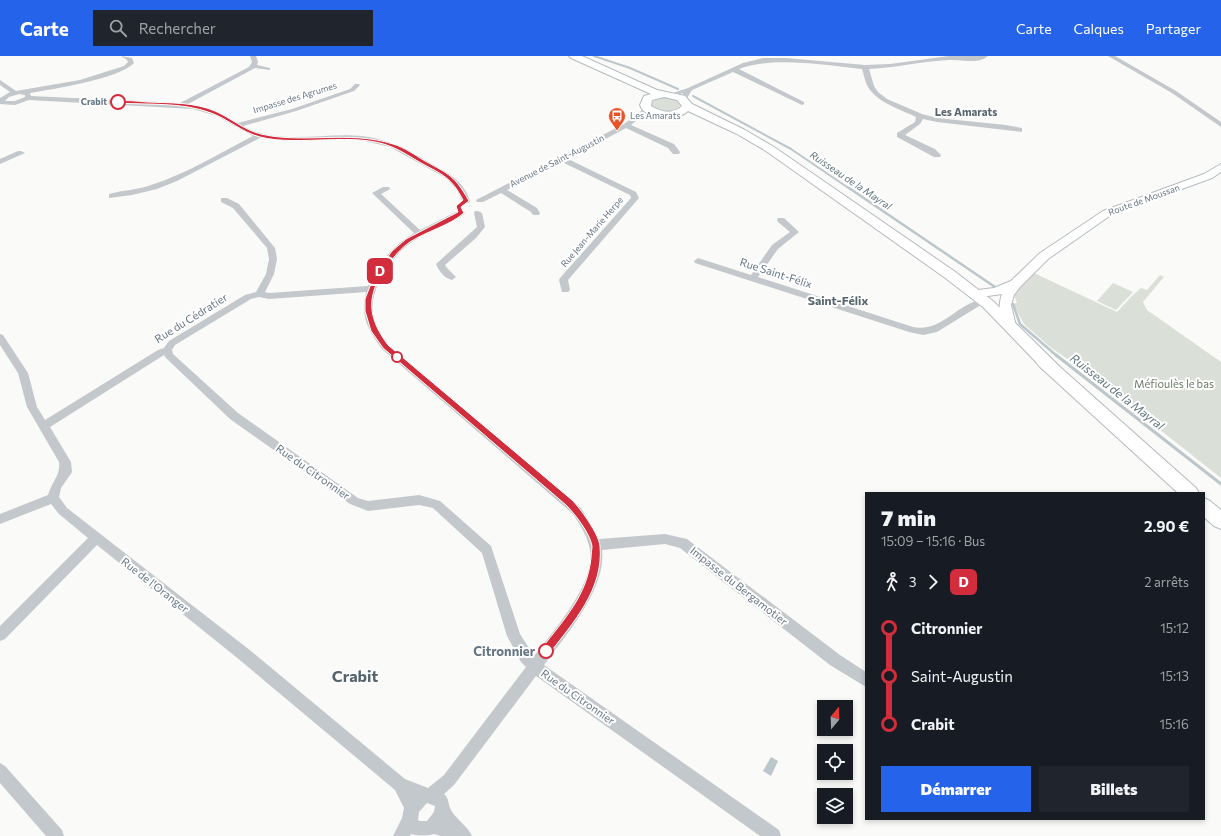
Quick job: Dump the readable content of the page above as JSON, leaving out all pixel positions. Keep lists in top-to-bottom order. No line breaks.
{"streets":{"street":["Impasse des Agrumes","Avenue de Saint-Augustin","Route de Moussan","Rue Jean-Marie Herpe","Rue Saint-Félix","Rue du Cédratier","Rue du Citronnier","Rue de l'Oranger","Impasse du Bergamotier"]},"crossings":[["Avenue de Saint-Augustin","Rue Jean-Marie Herpe"],["Rue du Cédratier","Rue du Citronnier"]],"districts":["Les Amarats","Saint-Félix","Crabit"],"water":["Ruisseau de la Mayral"],"parks":["Méfioulès le bas"],"places":{"other":["Crabit","Citronnier"],"bus stop":["Les Amarats"]},"lines":["bus line D"],"north":"top","page":{"header":"Carte","search":"Rechercher","nav":["Carte","Calques","Partager"],"on_map":"D","heading":["7 min","15:09 – 15:16 · Bus","2.90 €"],"legs":["3","D","2 arrêts"],"list":[{"name":"Citronnier","value":"15:12"},{"name":"Saint-Augustin","value":"15:13"},{"name":"Crabit","value":"15:16"}],"buttons":["Démarrer","Billets"]}}
